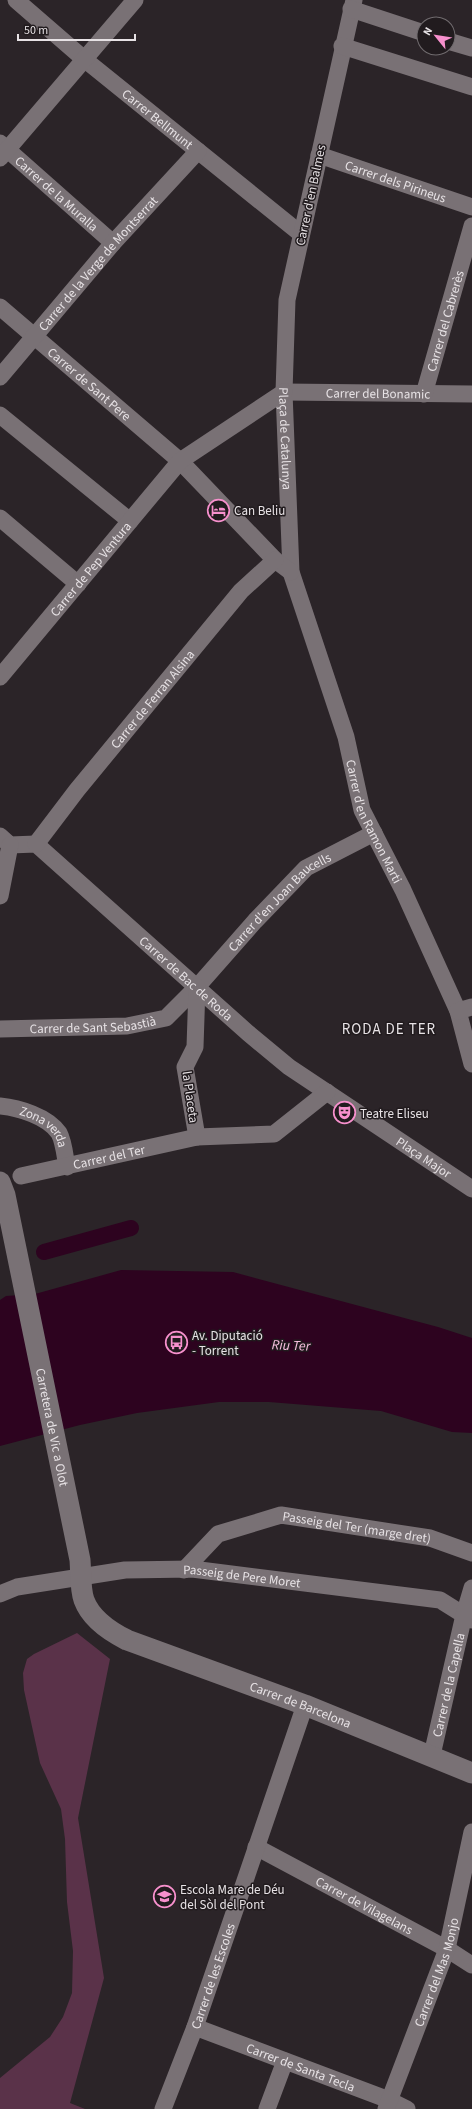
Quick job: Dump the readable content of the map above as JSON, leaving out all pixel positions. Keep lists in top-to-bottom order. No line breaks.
{"streets":{"street":["Carrer Bellmunt","Carrer dels Pirineus","Carrer de la Muralla","Carrer d'en Balmes","Carrer de la Verge de Montserrat","Carrer del Cabrerès","Carrer de Sant Pere","Carrer del Bonamic","Plaça de Catalunya","Carrer de Pep Ventura","Carrer de Ferran Alsina","Carrer d'en Ramon Marti","Carrer d'en Joan Baucells","Carrer de Bac de Roda","Carrer de Sant Sebastià","la Placeta","Zona verda","Plaça Major","Carrer del Ter","Carretera de Vic a Olot","Passeig del Ter (marge dret)","Passeig de Pere Moret","Carrer de la Capella","Carrer de Barcelona","Carrer de Vilagelans","Carrer del Mas Monjo","Carrer de les Escoles","Carrer de Santa Tecla"]},"crossings":[["Carrer Bellmunt","Carrer d'en Balmes"],["Carrer Bellmunt","Carrer de la Verge de Montserrat"],["Carrer dels Pirineus","Carrer d'en Balmes"],["Carrer de la Muralla","Carrer de la Verge de Montserrat"],["Carrer d'en Balmes","Carrer del Bonamic"],["Carrer d'en Balmes","Plaça de Catalunya"],["Carrer de la Verge de Montserrat","Carrer de Sant Pere"],["Carrer del Cabrerès","Carrer del Bonamic"],["Carrer de Sant Pere","Plaça de Catalunya"],["Carrer de Sant Pere","Carrer de Pep Ventura"],["Carrer del Bonamic","Plaça de Catalunya"],["Plaça de Catalunya","Carrer de Pep Ventura"],["Plaça de Catalunya","Carrer d'en Ramon Marti"],["Carrer de Ferran Alsina","Carrer de Bac de Roda"],["Carrer d'en Ramon Marti","Carrer d'en Joan Baucells"],["Carrer d'en Joan Baucells","Carrer de Bac de Roda"],["Carrer d'en Joan Baucells","Carrer de Sant Sebastià"],["Carrer d'en Joan Baucells","la Placeta"],["Carrer de Bac de Roda","Carrer de Sant Sebastià"],["Carrer de Bac de Roda","la Placeta"],["Carrer de Bac de Roda","Plaça Major"],["Carrer de Bac de Roda","Carrer del Ter"],["Carrer de Sant Sebastià","la Placeta"],["la Placeta","Carrer del Ter"],["Zona verda","Carrer del Ter"],["Carretera de Vic a Olot","Carrer de Barcelona"],["Passeig del Ter (marge dret)","Passeig de Pere Moret"],["Passeig de Pere Moret","Carrer de la Capella"],["Carrer de la Capella","Carrer de Barcelona"],["Carrer de Barcelona","Carrer de les Escoles"],["Carrer de Vilagelans","Carrer del Mas Monjo"],["Carrer de Vilagelans","Carrer de les Escoles"],["Carrer del Mas Monjo","Carrer de Santa Tecla"],["Carrer de les Escoles","Carrer de Santa Tecla"]],"districts":["RODA DE TER"],"water":["Riu Ter"],"places":{"hotel":["Can Beliu"],"theatre":["Teatre Eliseu"],"bus stop":["Av. Diputació - Torrent"],"school or university":["Escola Mare de Déu del Sòl del Pont"]},"scale_bar":"50 m","north":"top left"}
